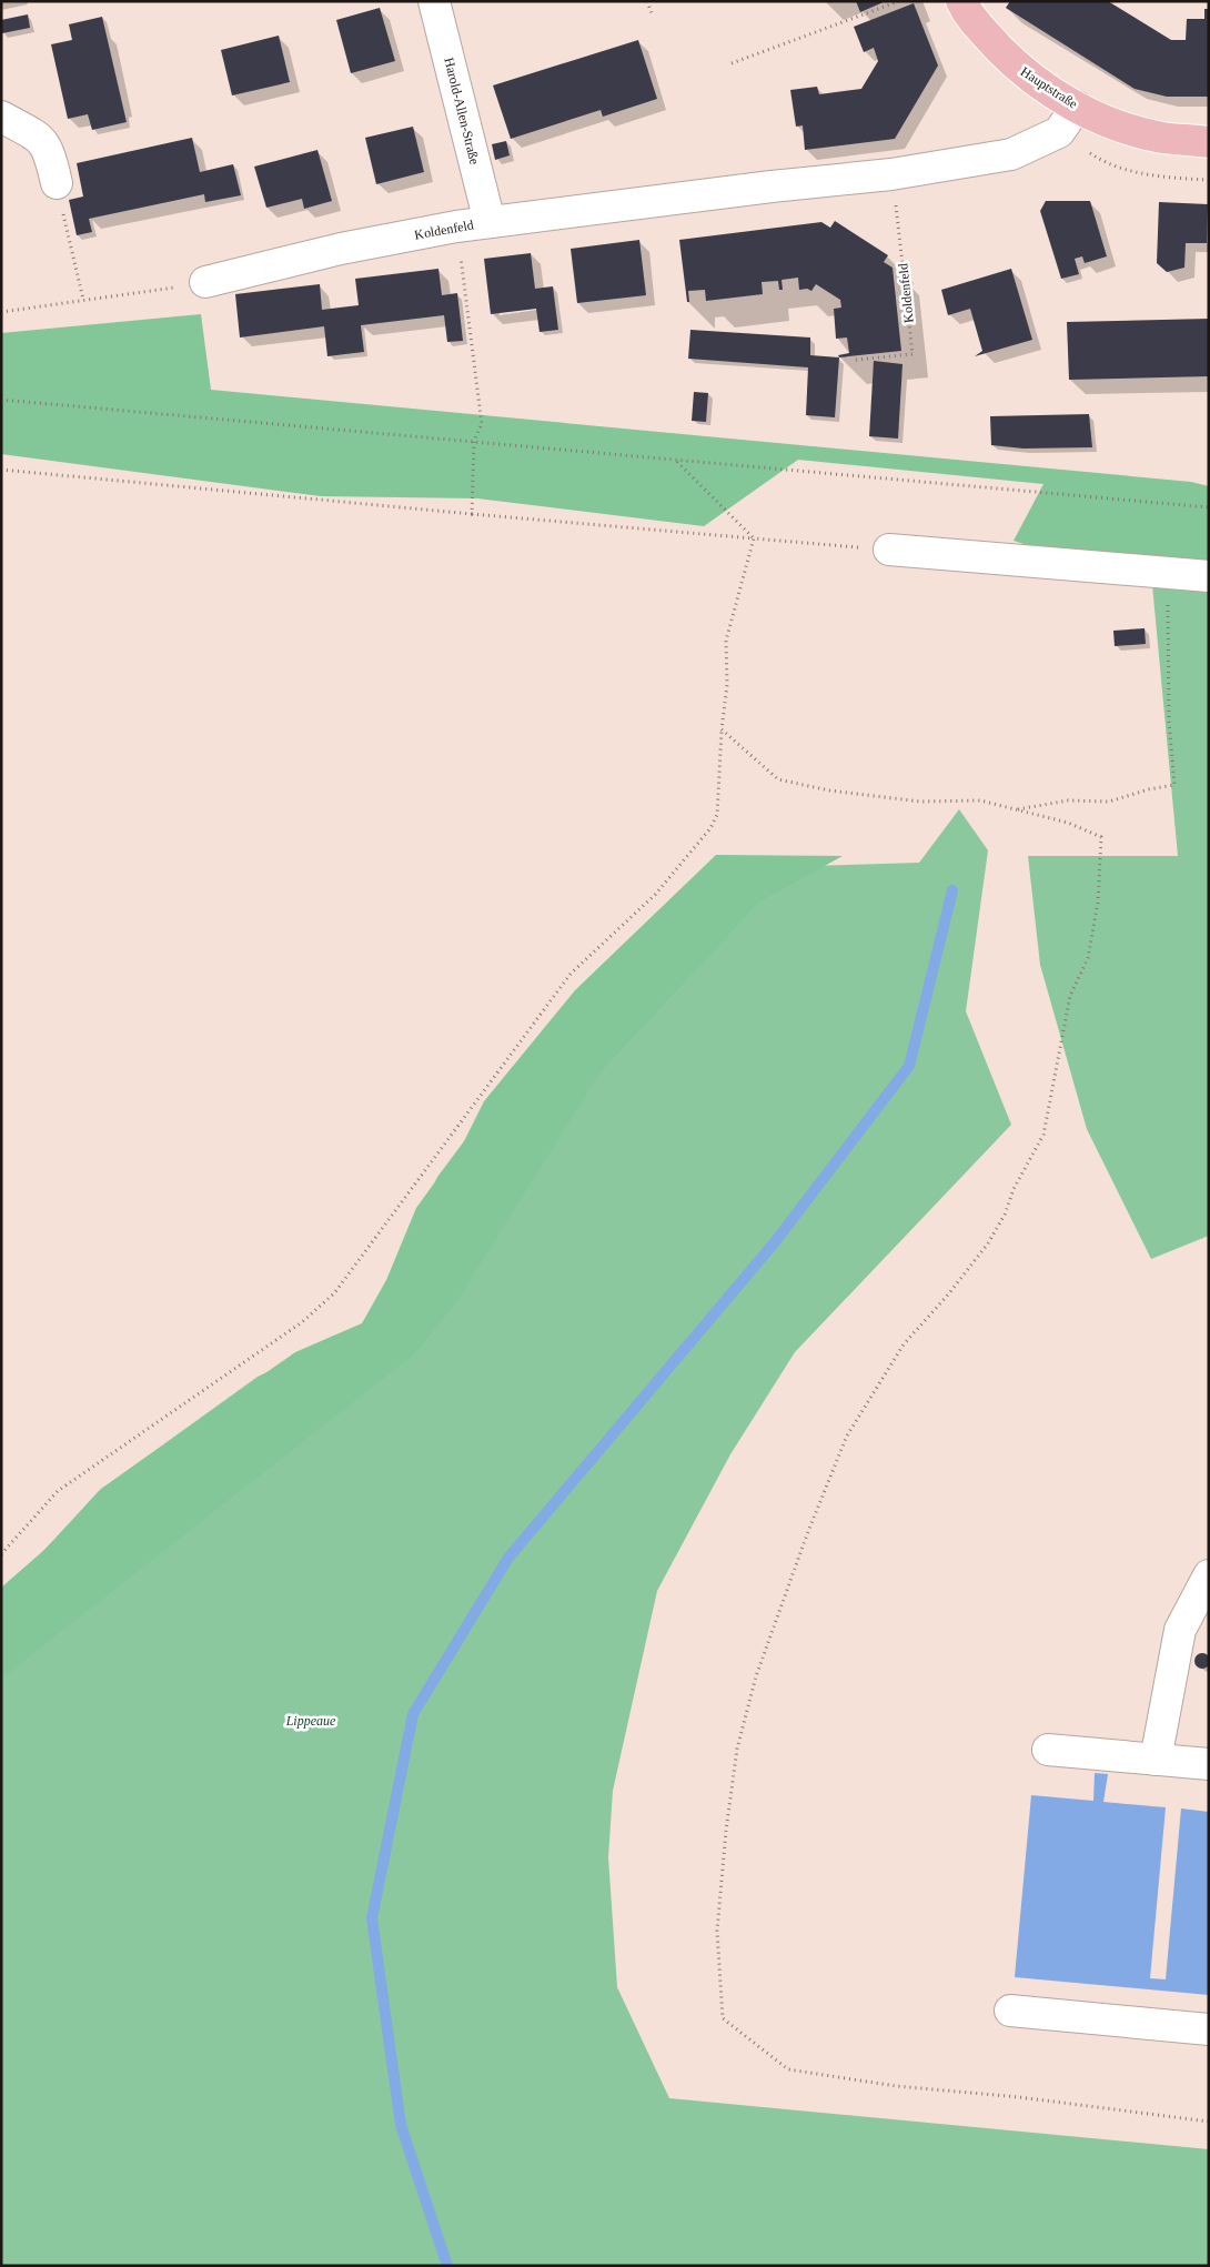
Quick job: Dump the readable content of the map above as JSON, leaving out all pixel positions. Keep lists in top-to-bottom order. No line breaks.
{"streets":{"main road":["Hauptstraße"],"street":["Harold-Allen-Straße","Koldenfeld"]},"crossings":[["Hauptstraße","Koldenfeld"],["Harold-Allen-Straße","Koldenfeld"]],"parks":["Lippeaue"]}
